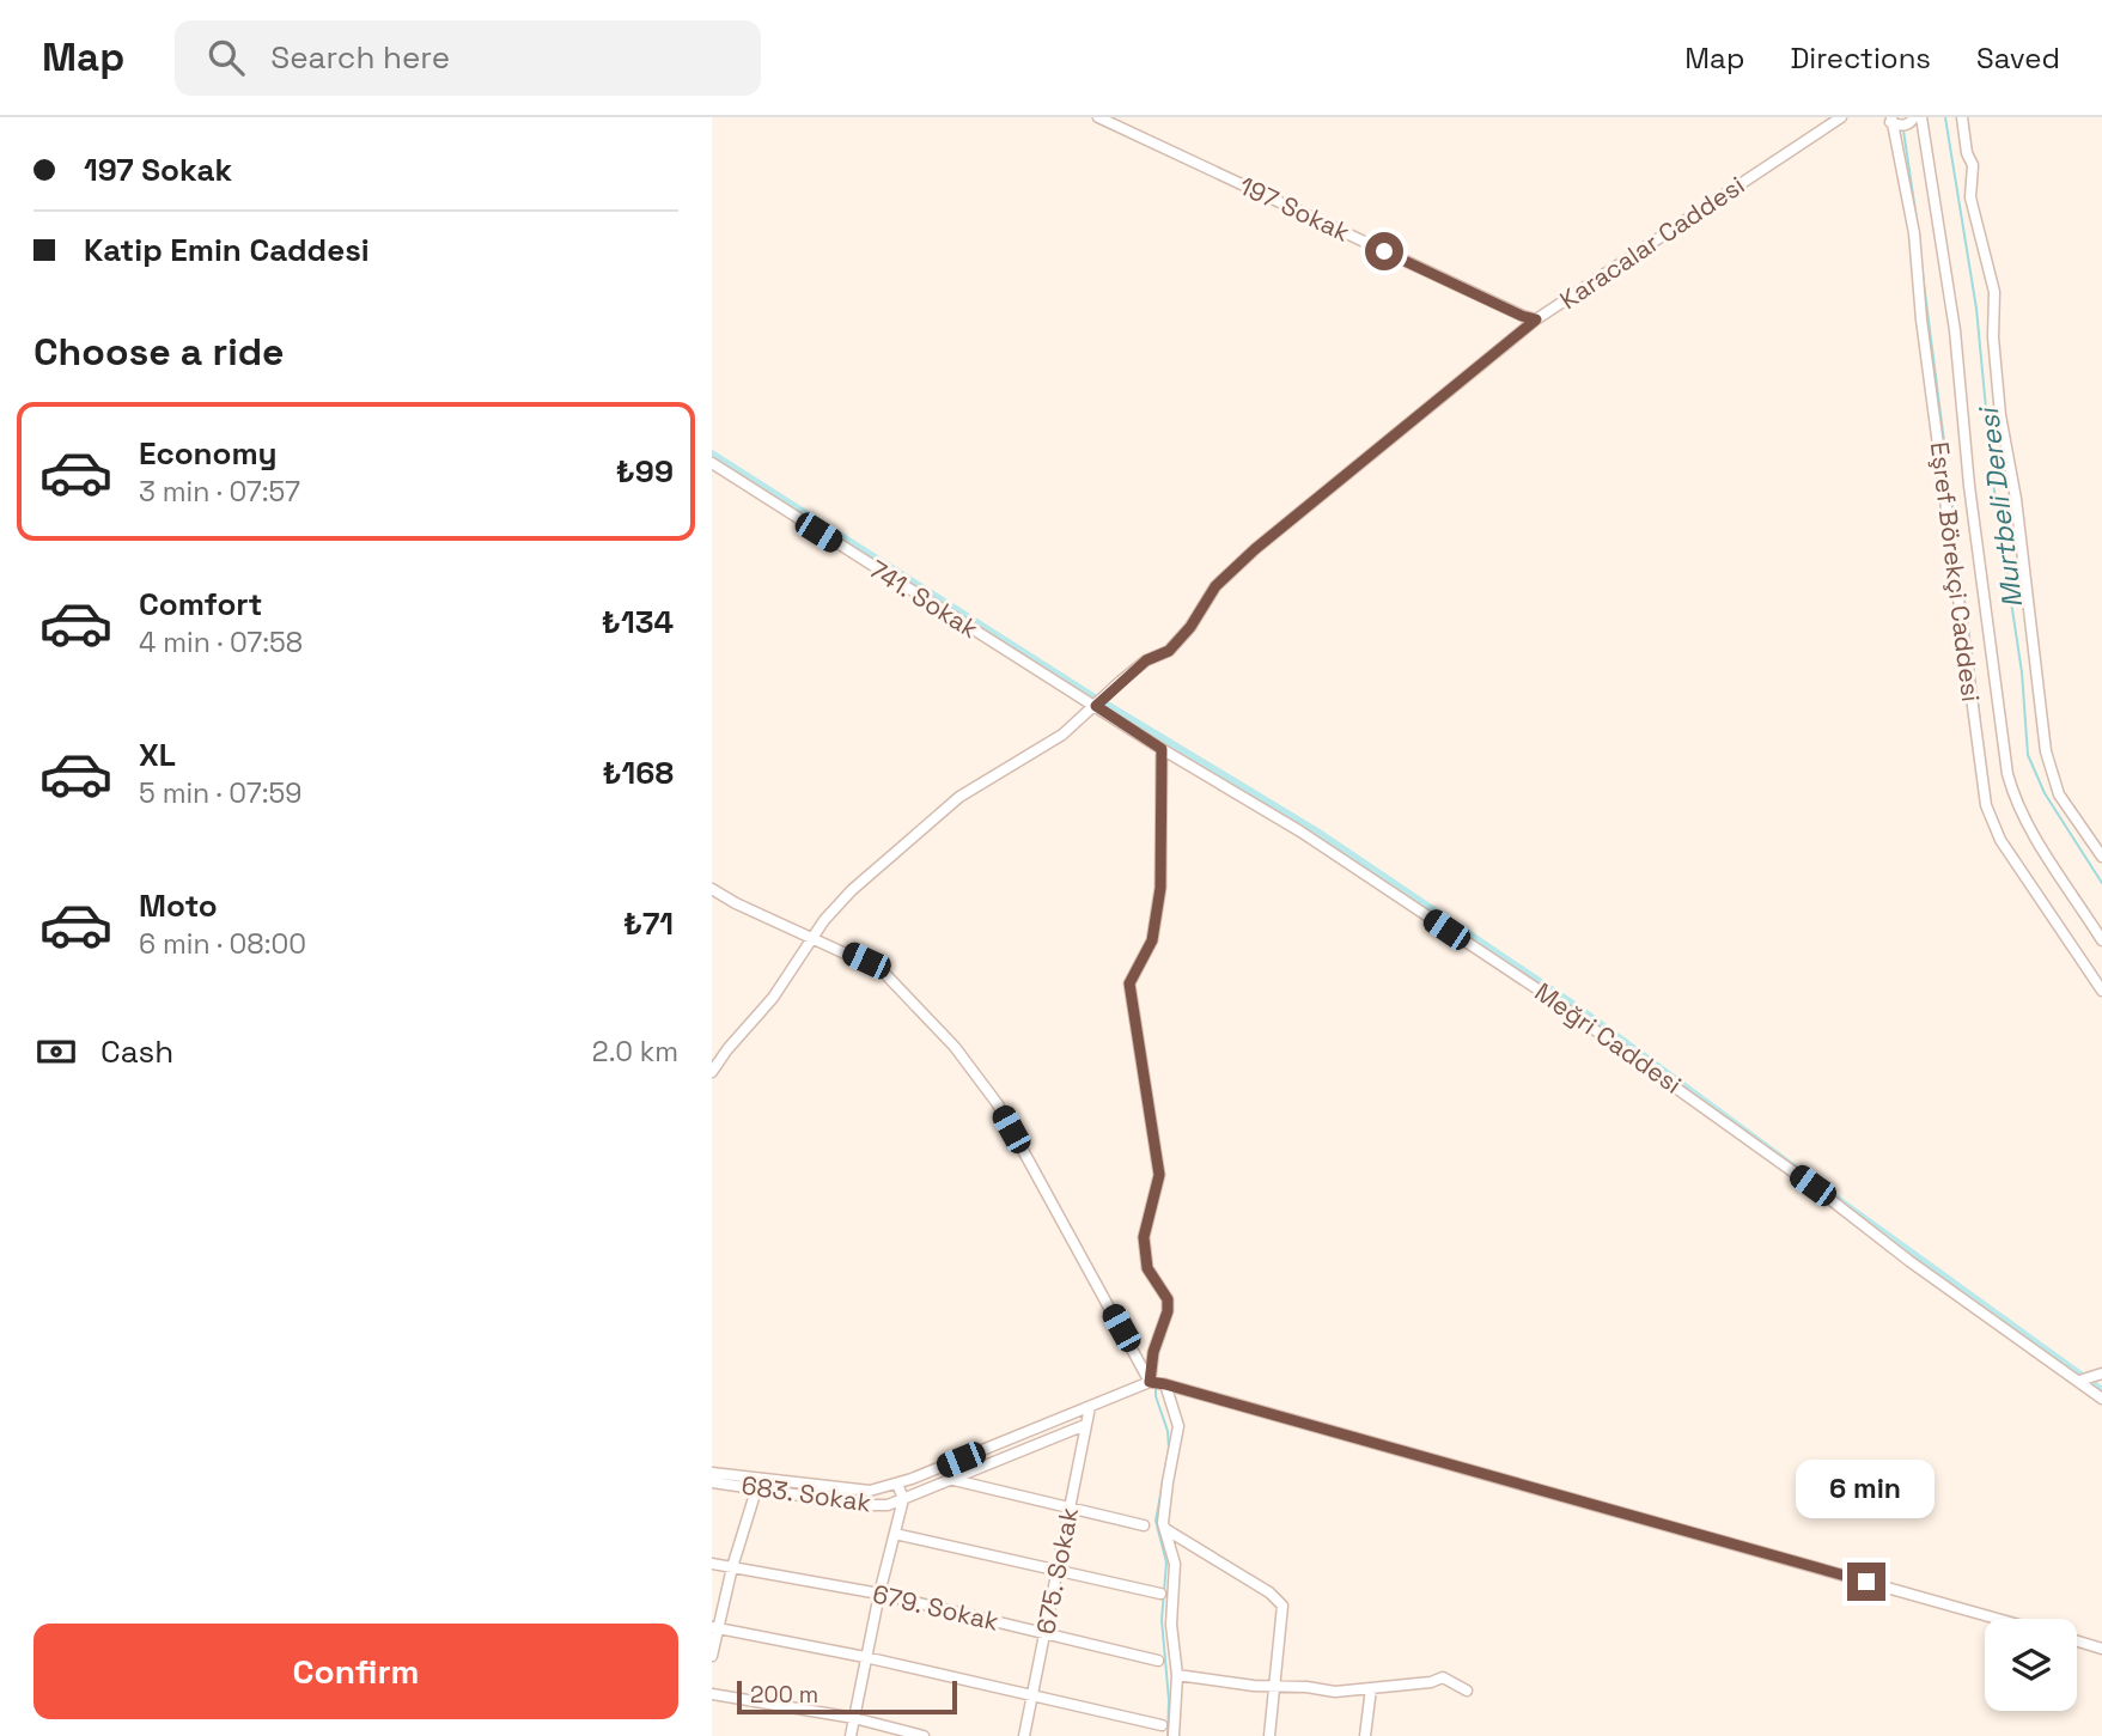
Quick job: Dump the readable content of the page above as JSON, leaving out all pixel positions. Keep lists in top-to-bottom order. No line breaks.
{"streets":{"street":["197 Sokak","Karacalar Caddesi","Eşref Börekçi Caddesi","741. Sokak","Meğri Caddesi","683. Sokak","675. Sokak","679. Sokak"]},"crossings":[["197 Sokak","Karacalar Caddesi"],["Karacalar Caddesi","741. Sokak"],["Karacalar Caddesi","Meğri Caddesi"],["741. Sokak","Meğri Caddesi"],["683. Sokak","675. Sokak"],["675. Sokak","679. Sokak"]],"water":["Murtbeli Deresi"],"scale_bar":"200 m","page":{"header":"Map","search":"Search here","nav":["Map","Directions","Saved"],"banner":["197 Sokak","Katip Emin Caddesi"],"heading":"Choose a ride","list":[{"name":"Economy","note":"3 min · 07:57","value":"₺99"},{"name":"Comfort","note":"4 min · 07:58","value":"₺134"},{"name":"XL","note":"5 min · 07:59","value":"₺168"},{"name":"Moto","note":"6 min · 08:00","value":"₺71"}],"pay":["Cash","2.0 km"],"bubble":"6 min","buttons":"Confirm","scale":"200 m"}}
